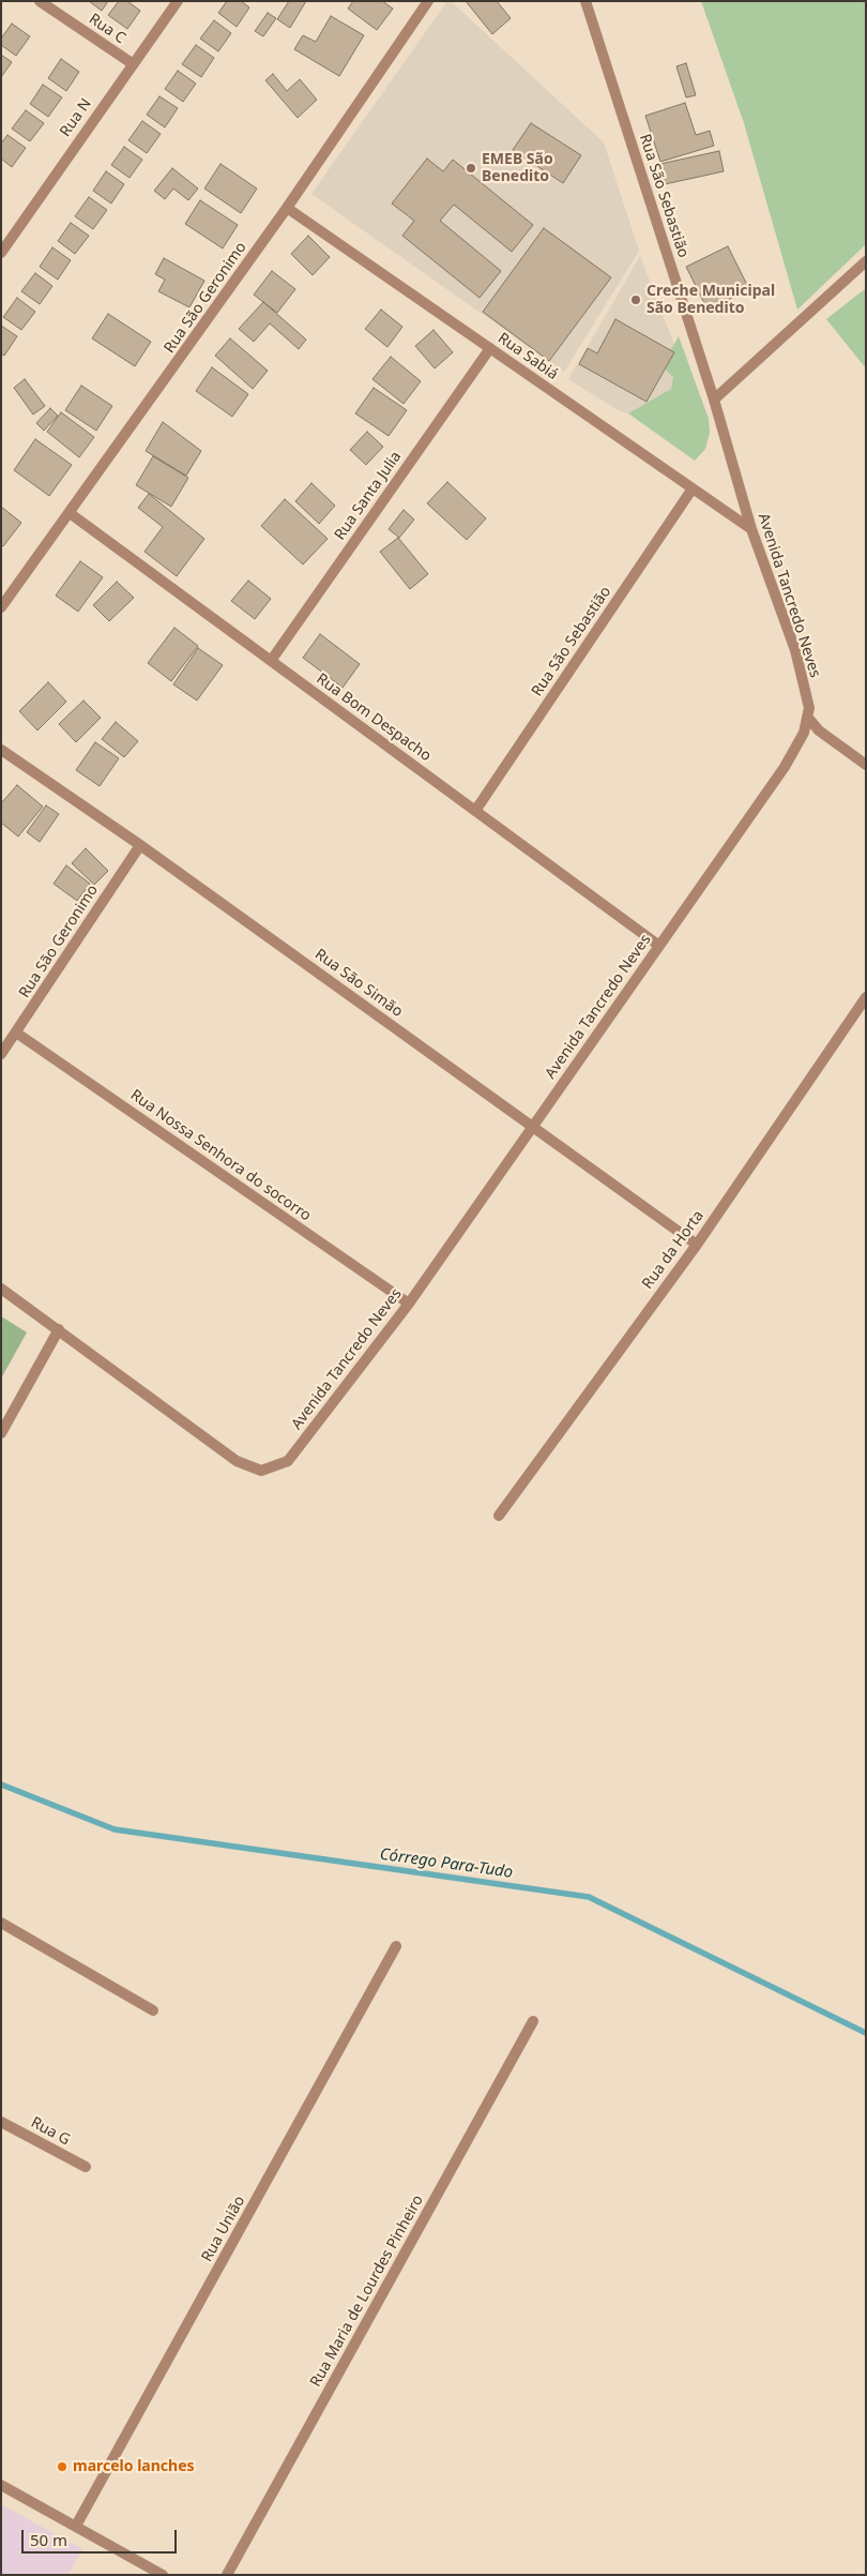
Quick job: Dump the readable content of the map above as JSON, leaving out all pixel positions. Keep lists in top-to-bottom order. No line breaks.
{"streets":{"street":["Rua C","Rua N","Rua São Sebastião","Rua São Geronimo","Rua Sabiá","Rua Santa Julia","Avenida Tancredo Neves","Rua Bom Despacho","Rua São Simão","Rua Nossa Senhora do socorro","Rua da Horta","Rua G","Rua União","Rua Maria de Lourdes Pinheiro"]},"crossings":[["Rua C","Rua N"],["Rua São Sebastião","Rua Sabiá"],["Rua São Sebastião","Avenida Tancredo Neves"],["Rua São Sebastião","Rua Bom Despacho"],["Rua São Geronimo","Rua Sabiá"],["Rua São Geronimo","Rua Bom Despacho"],["Rua São Geronimo","Rua São Simão"],["Rua São Geronimo","Rua Nossa Senhora do socorro"],["Rua Sabiá","Rua Santa Julia"],["Rua Sabiá","Avenida Tancredo Neves"],["Rua Santa Julia","Rua Bom Despacho"],["Avenida Tancredo Neves","Rua Bom Despacho"],["Avenida Tancredo Neves","Rua São Simão"],["Avenida Tancredo Neves","Rua Nossa Senhora do socorro"],["Rua São Simão","Rua da Horta"]],"water":["Córrego Para-Tudo"],"places":["EMEB São Benedito","Creche Municipal São Benedito","marcelo lanches"],"scale_bar":"50 m"}
